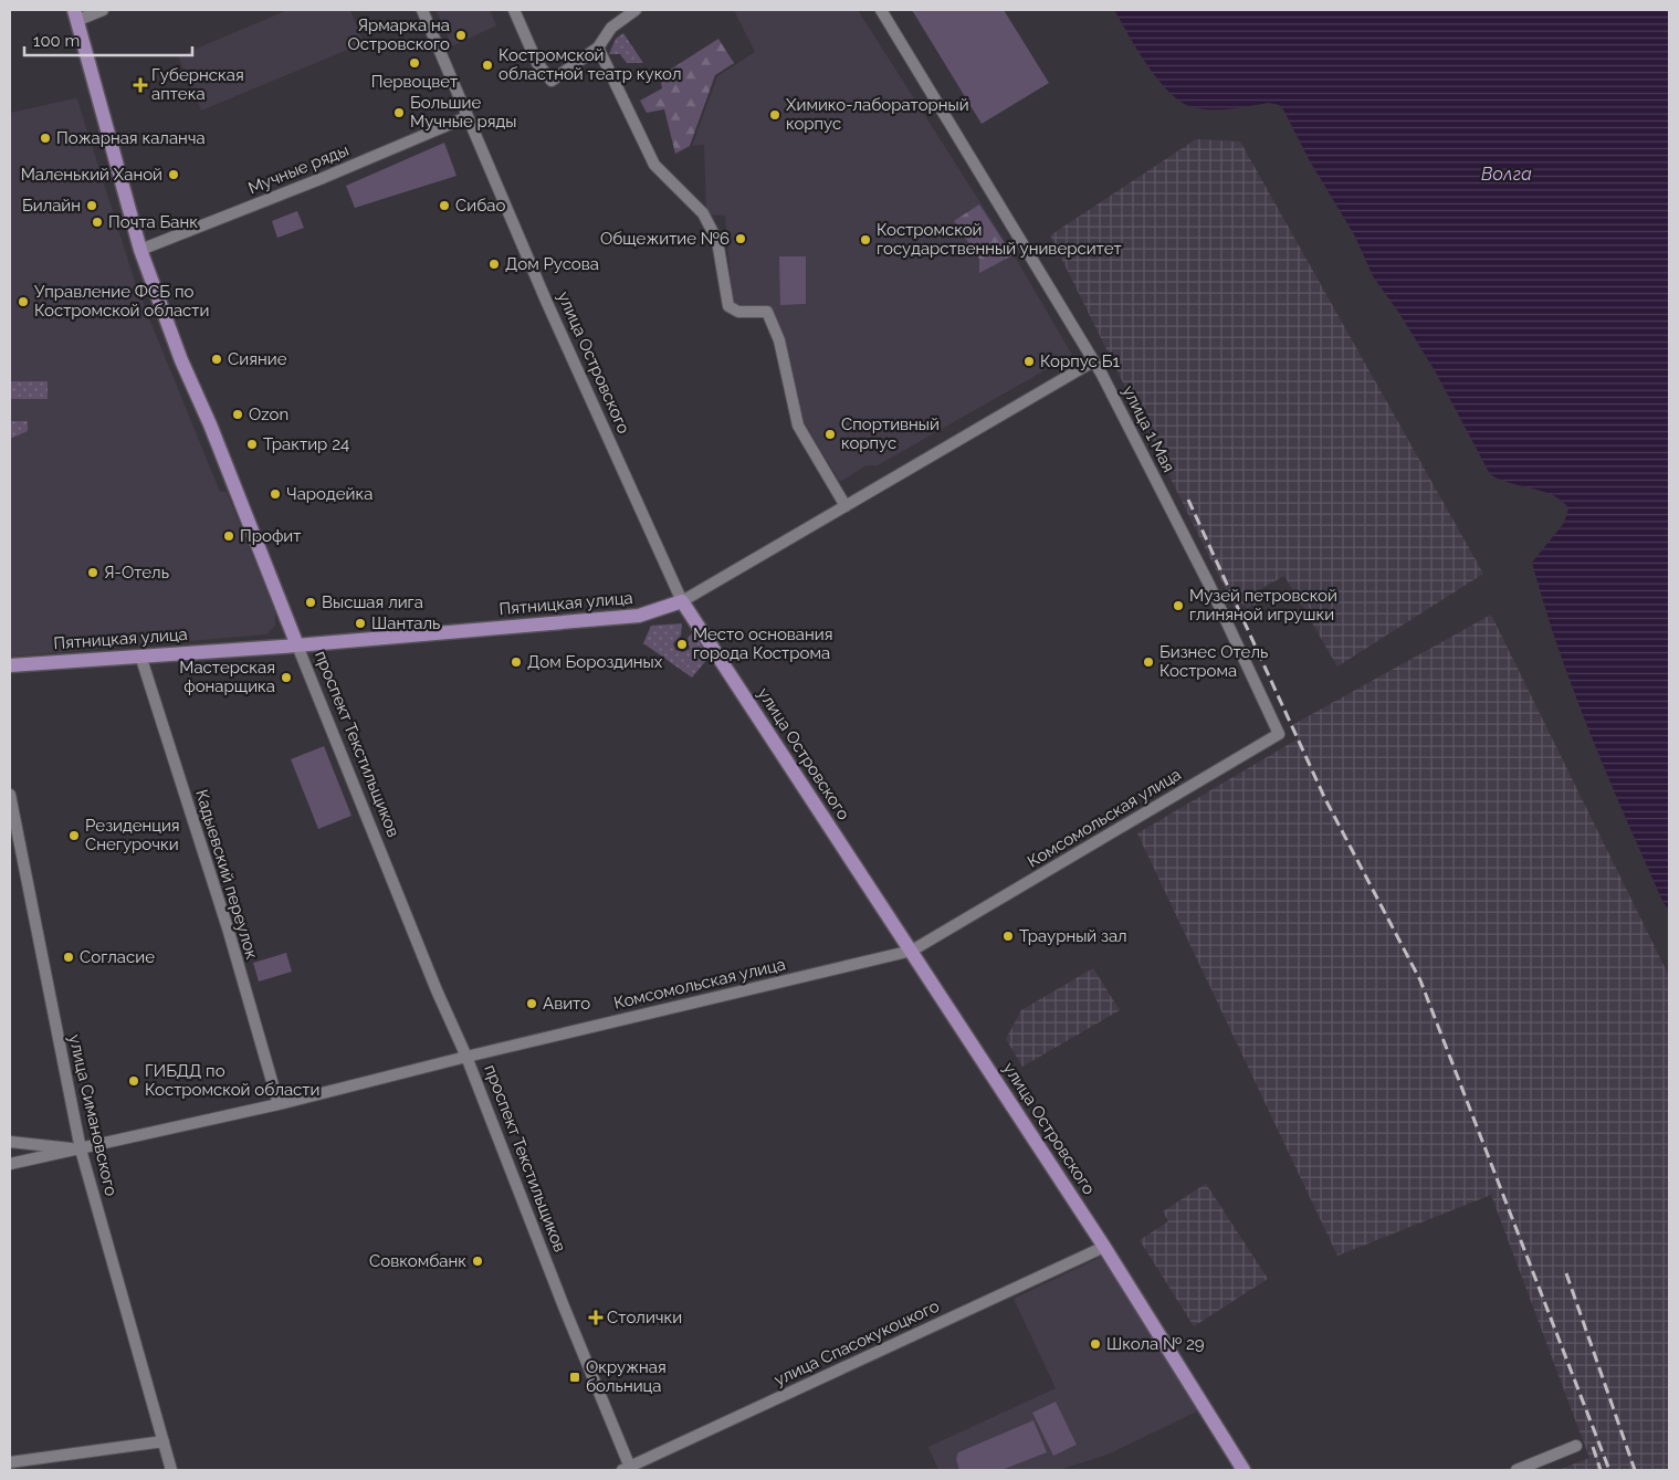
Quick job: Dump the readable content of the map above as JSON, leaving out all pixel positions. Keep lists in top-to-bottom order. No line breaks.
{"streets":{"main road":["улица Островского","Пятницкая улица","проспект Текстильщиков"],"street":["Мучные ряды","улица 1 Мая","Комсомольская улица","Кадыевский переулок","улица Симановского","улица Спасокукоцкого"]},"crossings":[["Мучные ряды","улица Островского"],["Мучные ряды","проспект Текстильщиков"],["улица Островского","Пятницкая улица"],["улица Островского","Комсомольская улица"],["улица Островского","улица Спасокукоцкого"],["улица 1 Мая","Пятницкая улица"],["улица 1 Мая","Комсомольская улица"],["Пятницкая улица","проспект Текстильщиков"],["Пятницкая улица","Кадыевский переулок"],["проспект Текстильщиков","Комсомольская улица"],["проспект Текстильщиков","улица Спасокукоцкого"],["Комсомольская улица","Кадыевский переулок"],["Комсомольская улица","улица Симановского"]],"water":["Волга"],"places":{"other":["Ярмарка на Островского","Первоцвет","Костромской областной театр кукол","Большие Мучные ряды","Химико-лабораторный корпус","Пожарная каланча","Маленький Ханой","Билайн","Сибао","Почта Банк","Общежитие №6","Костромской государственный университет","Дом Русова","Управление ФСБ по Костромской области","Сияние","Корпус Б1","Ozon","Спортивный корпус","Трактир 24","Чародейка","Профит","Я-Отель","Высшая лига","Музей петровской глиняной игрушки","Шанталь","Место основания города Кострома","Дом Бороздиных","Бизнес Отель Кострома","Мастерская фонарщика","Резиденция Снегурочки","Траурный зал","Согласие","Авито","ГИБДД по Костромской области","Совкомбанк","Школа № 29"],"health":["Губернская аптека","Столички"],"transit":["Окружная больница"]},"scale_bar":"100 m"}
